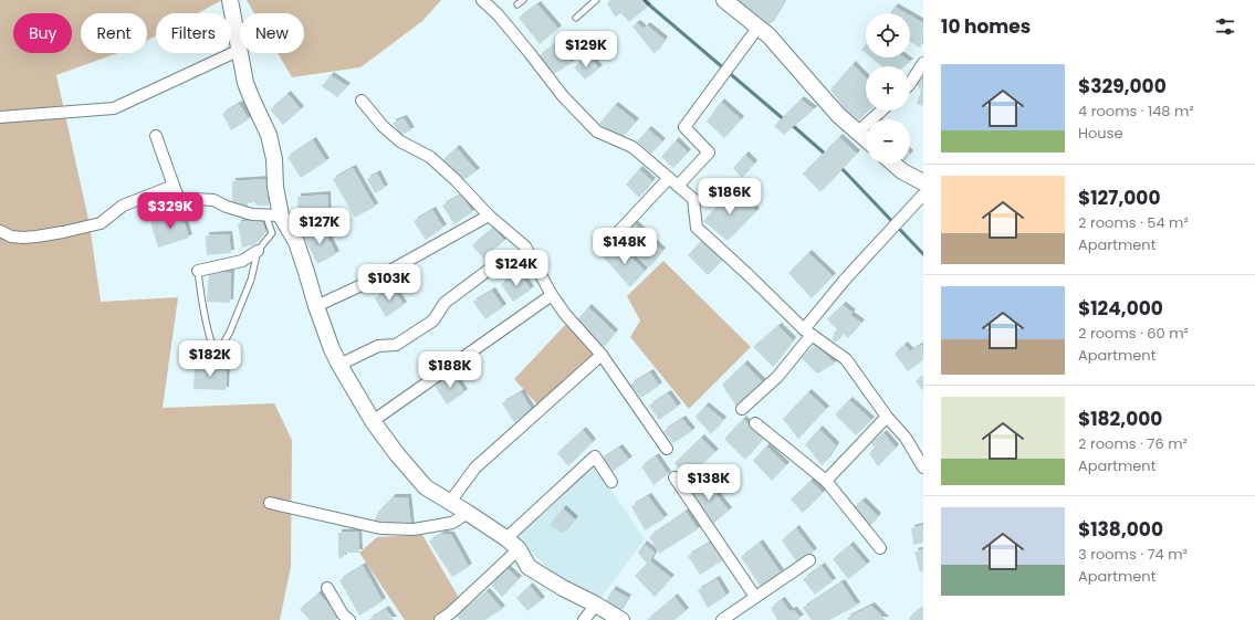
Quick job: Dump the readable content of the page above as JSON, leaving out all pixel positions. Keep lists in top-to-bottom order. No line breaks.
{"page":{"heading":"10 homes","map_buttons":["+","−"],"chip":["Buy","Rent","Filters","New"],"price":["$129K","$186K","$329K","$127K","$148K","$124K","$103K","$182K","$188K","$138K"],"list":[{"name":"$329,000","note":"4 rooms · 148 m² · House"},{"name":"$127,000","note":"2 rooms · 54 m² · Apartment"},{"name":"$124,000","note":"2 rooms · 60 m² · Apartment"},{"name":"$182,000","note":"2 rooms · 76 m² · Apartment"},{"name":"$138,000","note":"3 rooms · 74 m² · Apartment"}]}}
